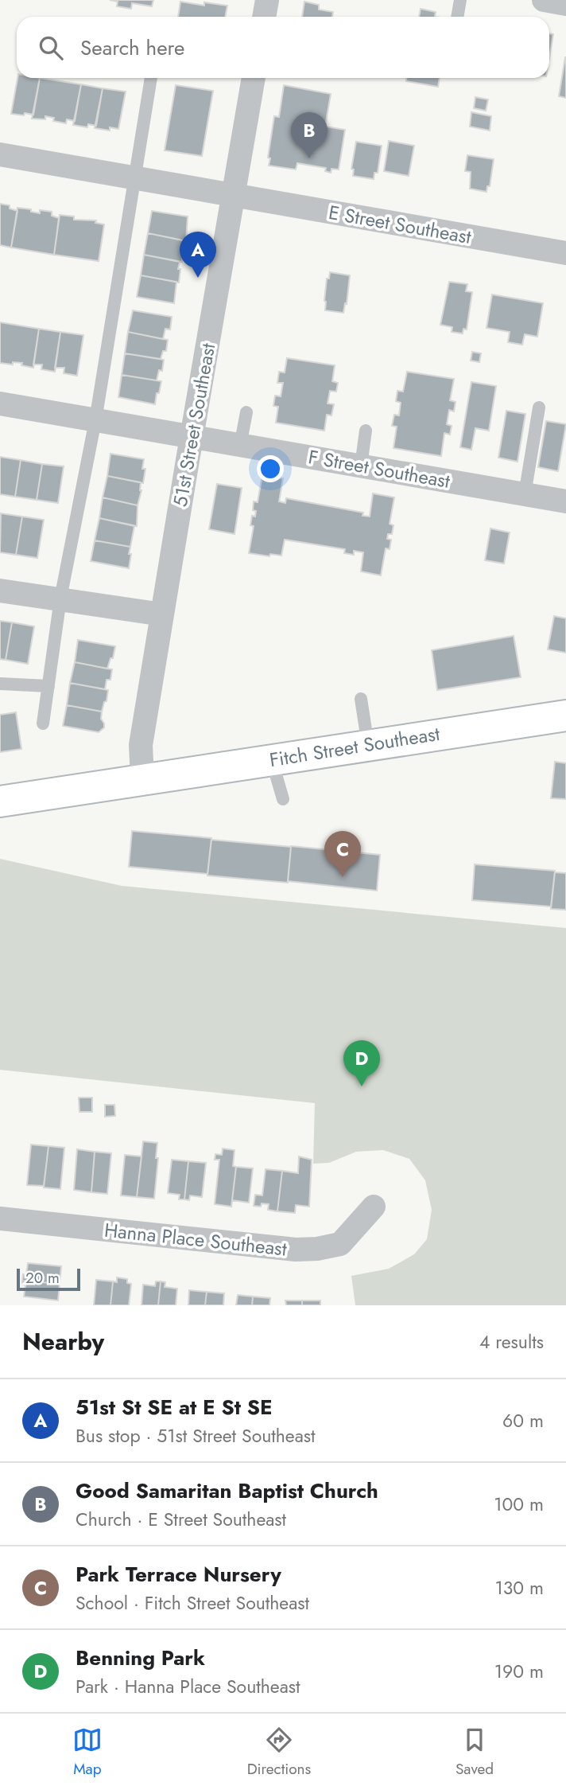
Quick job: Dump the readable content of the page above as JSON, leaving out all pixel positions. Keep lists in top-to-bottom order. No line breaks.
{"streets":{"street":["E Street Southeast","51st Street Southeast","F Street Southeast","Fitch Street Southeast","Hanna Place Southeast"]},"crossings":[["E Street Southeast","51st Street Southeast"],["51st Street Southeast","F Street Southeast"],["51st Street Southeast","Fitch Street Southeast"]],"scale_bar":"20 m","page":{"search":"Search here","pins":["B","A","C","D"],"scale":"20 m","heading":["Nearby","4 results"],"list":[{"mark":"A","name":"51st St SE at E St SE","note":"Bus stop · 51st Street Southeast","value":"60 m"},{"mark":"B","name":"Good Samaritan Baptist Church","note":"Church · E Street Southeast","value":"100 m"},{"mark":"C","name":"Park Terrace Nursery","note":"School · Fitch Street Southeast","value":"130 m"},{"mark":"D","name":"Benning Park","note":"Park · Hanna Place Southeast","value":"190 m"}],"nav":["Map","Directions","Saved"]}}
